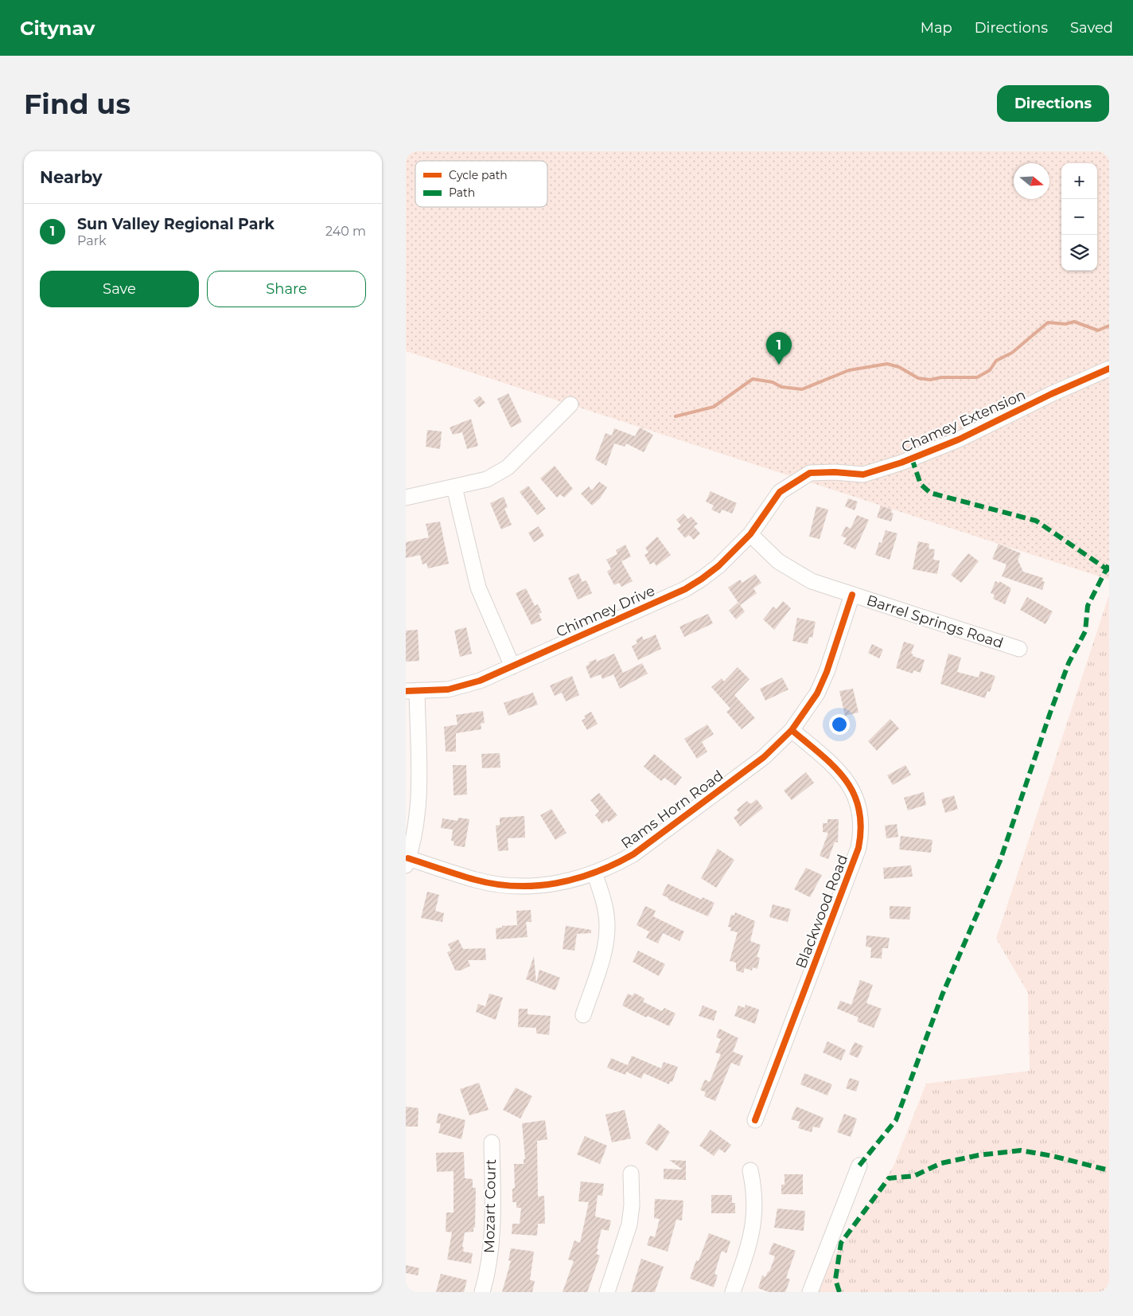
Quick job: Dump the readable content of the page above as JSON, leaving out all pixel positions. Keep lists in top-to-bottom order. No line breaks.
{"streets":{"street":["Chamey Extension","Chimney Drive","Barrel Springs Road","Rams Horn Road","Blackwood Road","Mozart Court"]},"crossings":[["Chamey Extension","Chimney Drive"],["Chimney Drive","Barrel Springs Road"],["Barrel Springs Road","Rams Horn Road"],["Rams Horn Road","Blackwood Road"]],"legend":["Cycle path","Path"],"north":"right","page":{"header":"Citynav","nav":["Map","Directions","Saved"],"buttons":["Directions",["Save","Share"]],"title":"Find us","heading":"Nearby","map_buttons":["+","−"],"list":[{"mark":"1","name":"Sun Valley Regional Park","note":"Park","value":"240 m"}],"pins":"1"}}
